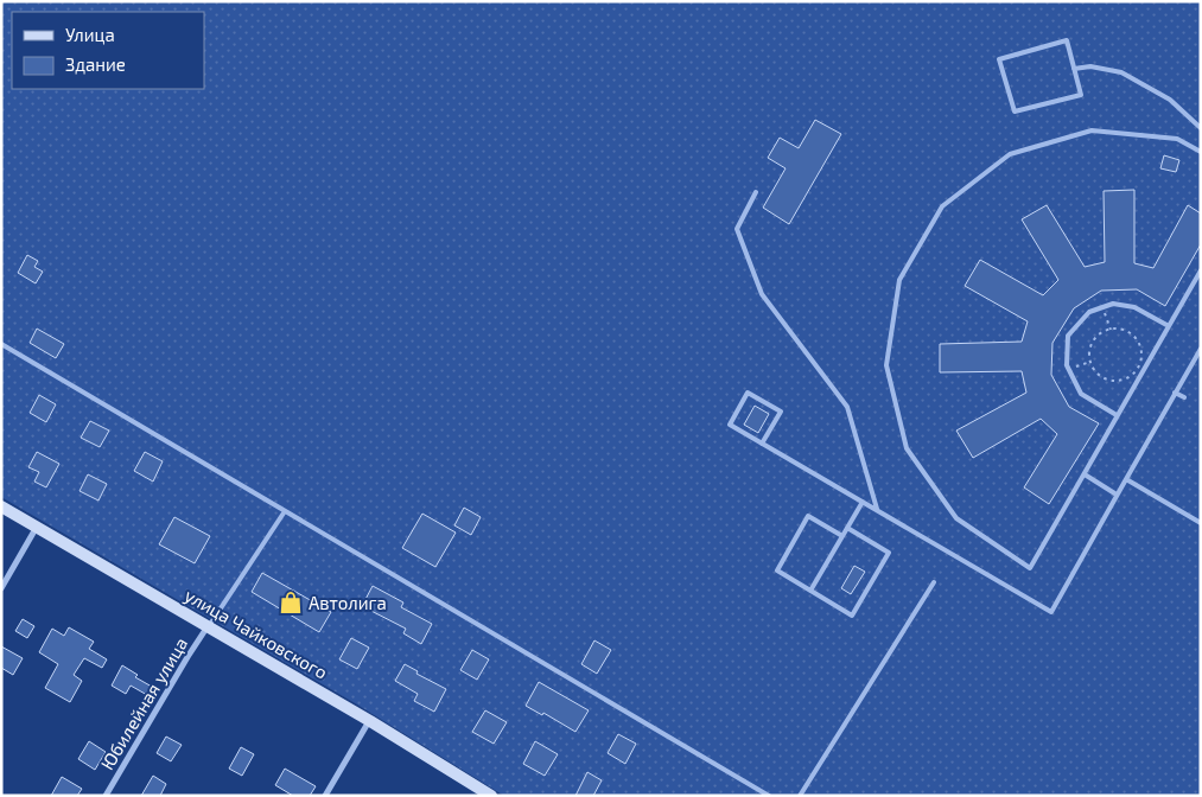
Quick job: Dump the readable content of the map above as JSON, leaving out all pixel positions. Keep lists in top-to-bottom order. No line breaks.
{"streets":{"street":["улица Чайковского","Юбилейная улица"]},"crossings":[["улица Чайковского","Юбилейная улица"]],"places":{"shop":["Автолига"]},"legend":["Улица","Здание"]}
